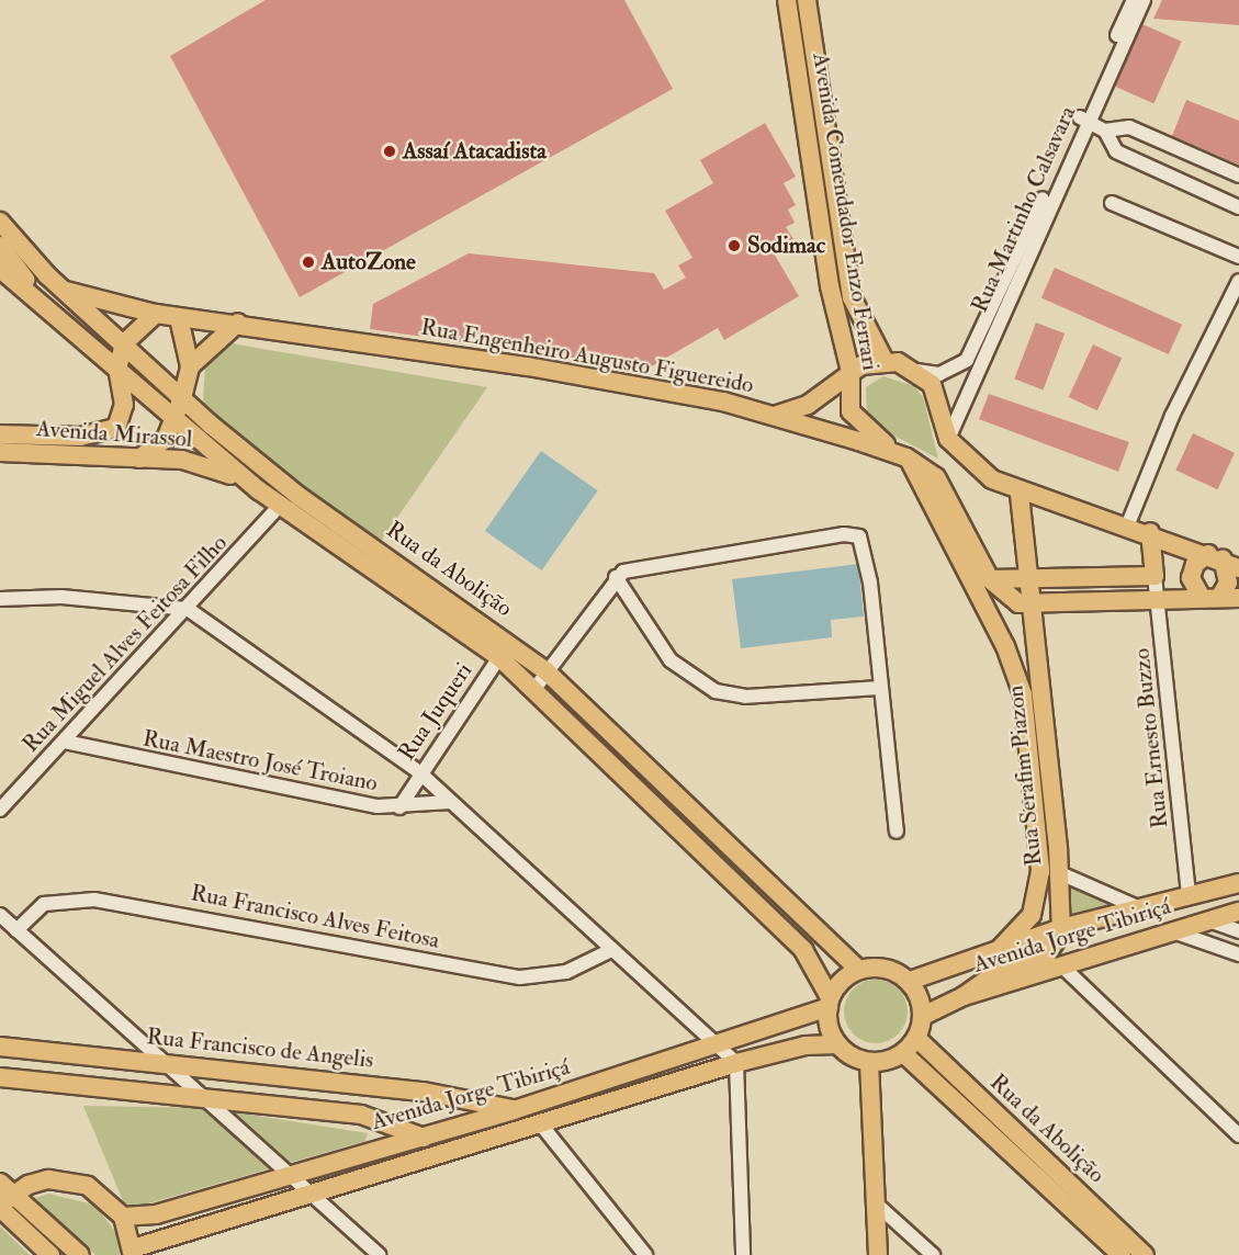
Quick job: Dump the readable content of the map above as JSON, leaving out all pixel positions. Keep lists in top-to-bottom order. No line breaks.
{"streets":{"main road":["Avenida Comendador Enzo Ferrari","Rua Engenheiro Augusto Figuereido","Avenida Mirassol","Rua da Abolição","Rua Serafim Piazon","Avenida Jorge Tibiriçá","Rua Francisco de Angelis"],"street":["Rua Martinho Calsavara","Rua Miguel Alves Feitosa Filho","Rua Juqueri","Rua Ernesto Buzzo","Rua Maestro José Troiano","Rua Francisco Alves Feitosa"]},"crossings":[["Avenida Comendador Enzo Ferrari","Rua Engenheiro Augusto Figuereido"],["Avenida Comendador Enzo Ferrari","Avenida Jorge Tibiriçá"],["Rua Engenheiro Augusto Figuereido","Rua da Abolição"],["Rua Engenheiro Augusto Figuereido","Rua Ernesto Buzzo"],["Rua Engenheiro Augusto Figuereido","Rua Serafim Piazon"],["Avenida Mirassol","Rua da Abolição"],["Rua da Abolição","Rua Miguel Alves Feitosa Filho"],["Rua da Abolição","Rua Juqueri"],["Rua da Abolição","Avenida Jorge Tibiriçá"],["Rua Miguel Alves Feitosa Filho","Rua Maestro José Troiano"],["Rua Juqueri","Rua Maestro José Troiano"],["Rua Ernesto Buzzo","Avenida Jorge Tibiriçá"],["Rua Serafim Piazon","Avenida Jorge Tibiriçá"],["Avenida Jorge Tibiriçá","Rua Francisco de Angelis"]],"places":["Assaí Atacadista","Sodimac","AutoZone"]}
